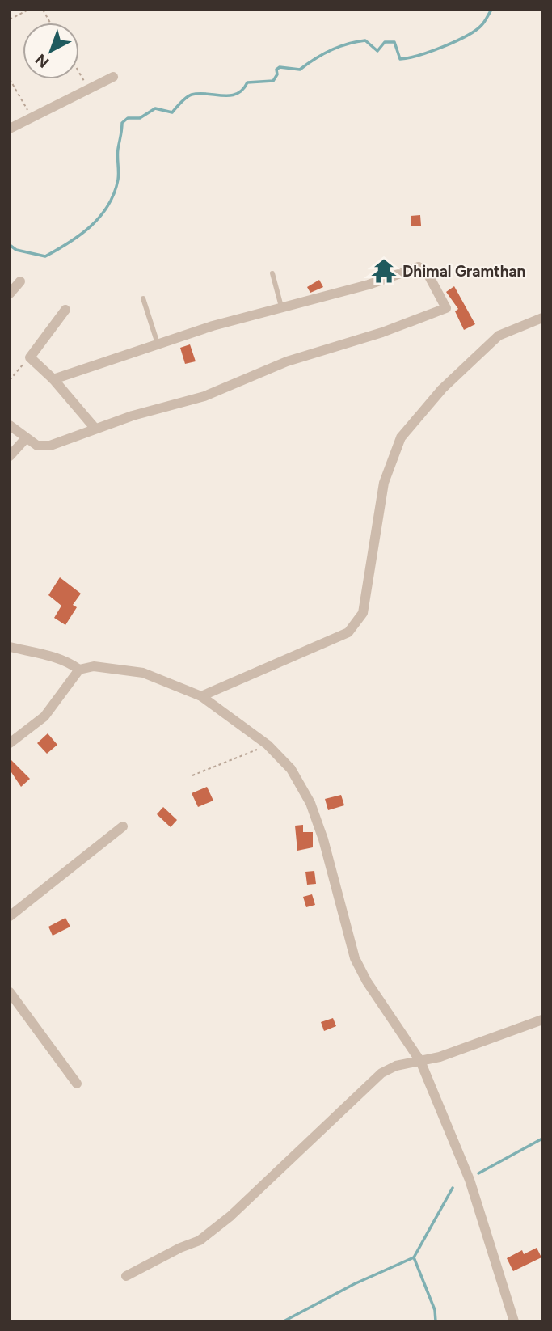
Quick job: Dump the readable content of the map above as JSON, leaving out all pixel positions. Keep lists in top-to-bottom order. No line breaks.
{"places":{"temple":["Dhimal Gramthan"]},"north":"bottom left"}
